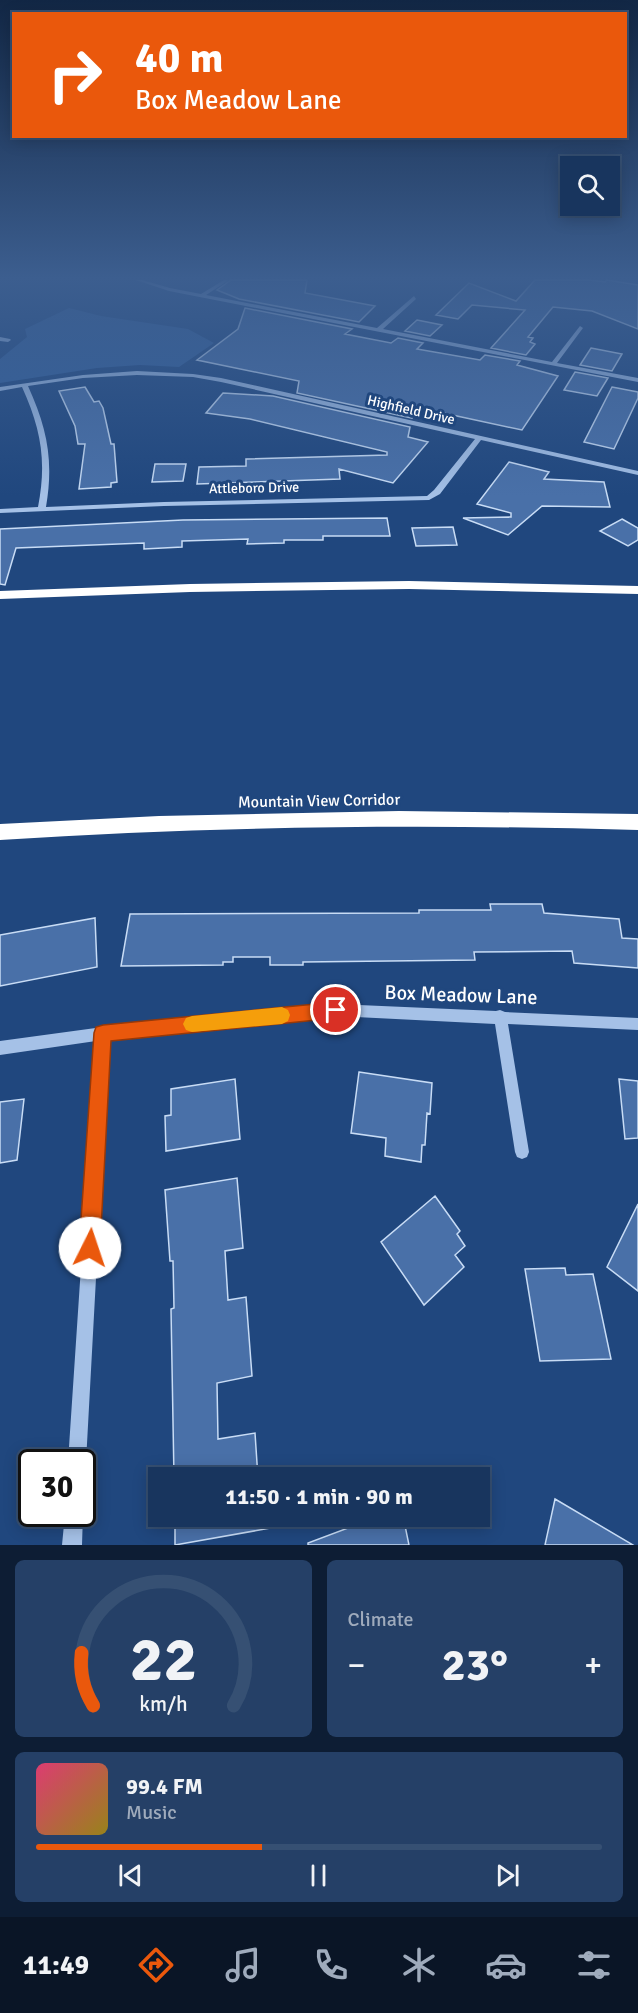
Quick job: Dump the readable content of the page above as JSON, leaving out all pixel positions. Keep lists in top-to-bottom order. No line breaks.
{"streets":{"highway":["Mountain View Corridor"],"street":["Highfield Drive","Attleboro Drive","Box Meadow Lane"]},"crossings":[["Highfield Drive","Attleboro Drive"]],"page":{"turn":["40 m","Box Meadow Lane"],"limit":"30","trip":"11:50 · 1 min · 90 m","tile":"Climate","heat":["−","23°","+"],"song":["99.4 FM","Music"],"tabs":"11:49","gauge":["22","km/h"]}}
